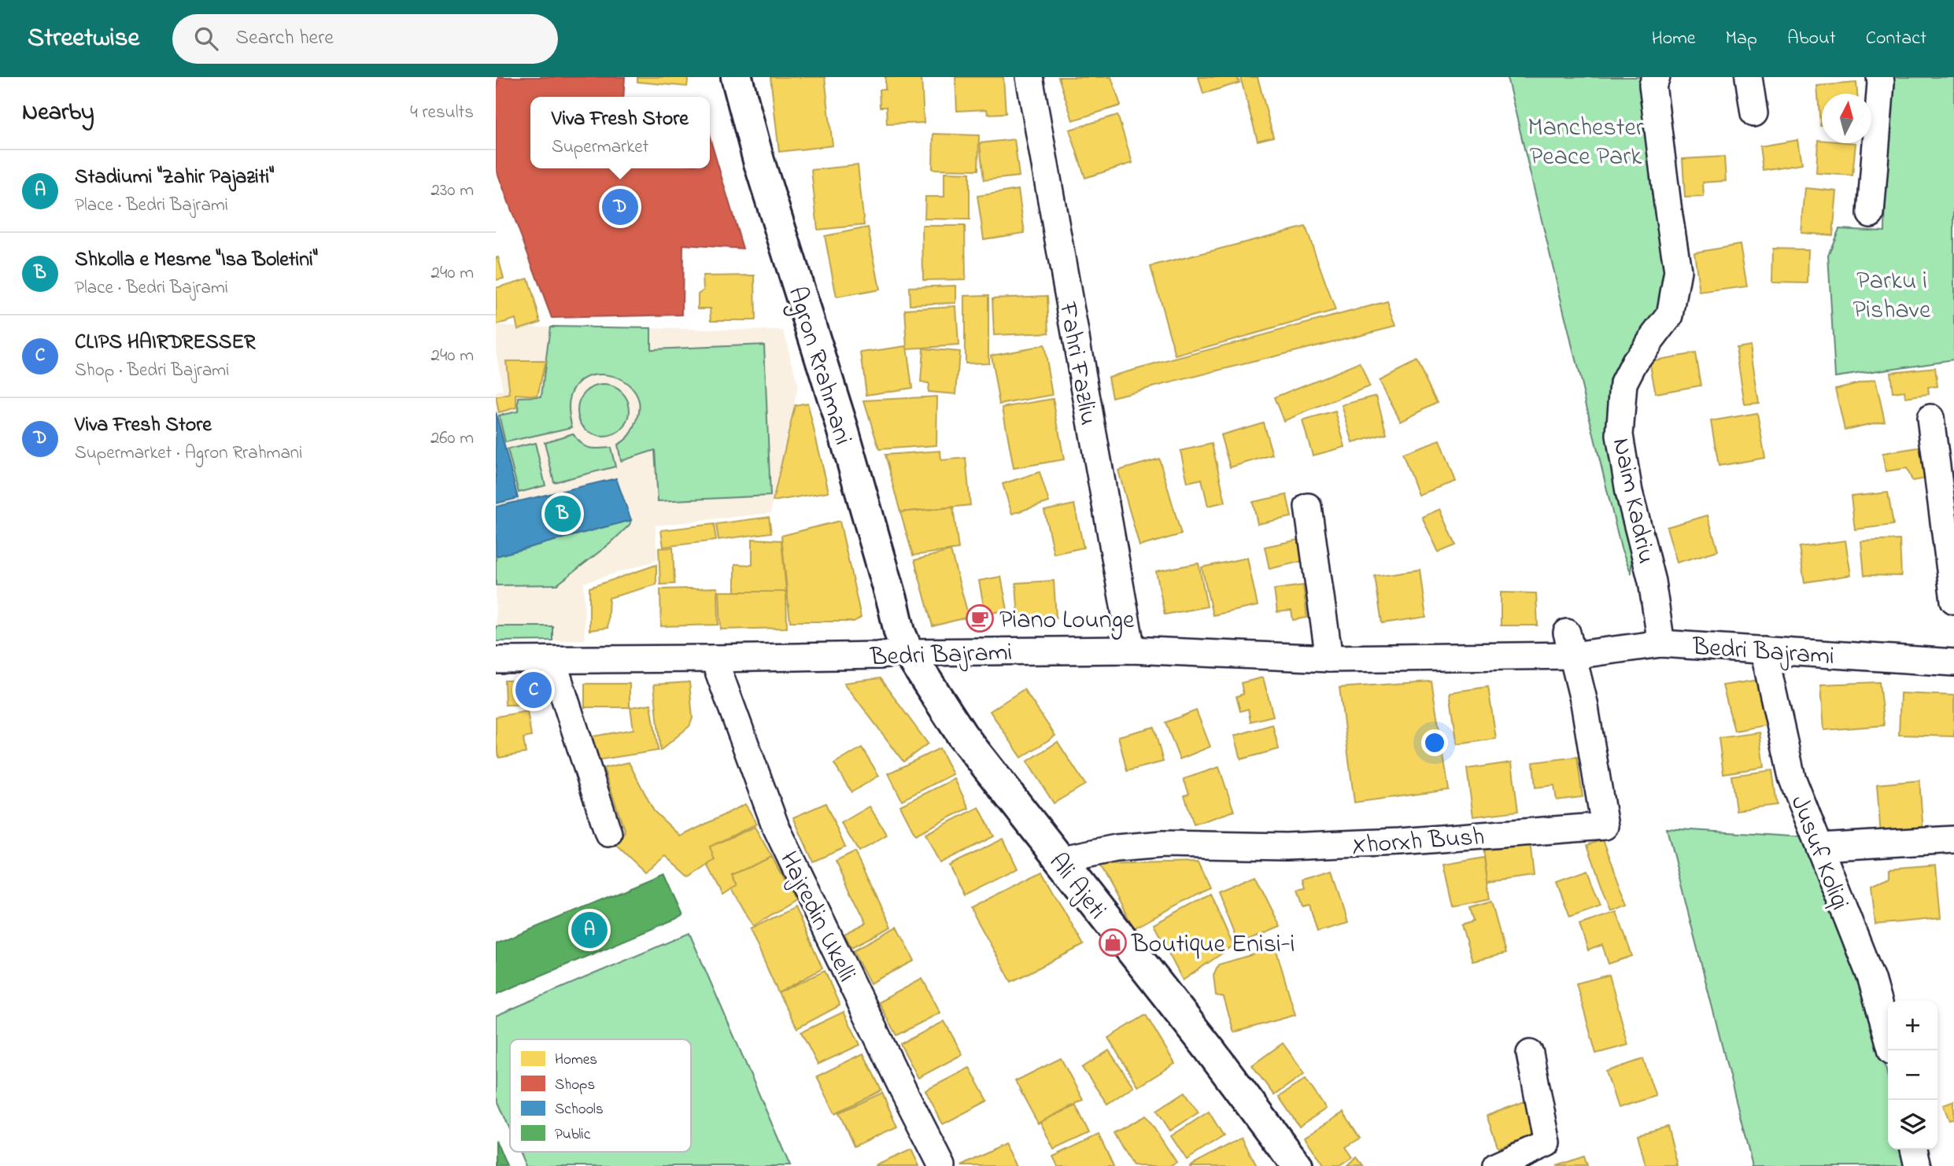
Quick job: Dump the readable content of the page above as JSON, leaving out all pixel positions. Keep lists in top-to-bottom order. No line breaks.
{"streets":{"main road":["Agron Rrahmani","Ali Ajeti"],"street":["Fahri Fazliu","Naim Kadriu","Bedri Bajrami","Xhorxh Bush","Jusuf Koliqi","Hajredin Ukelli"]},"crossings":[["Fahri Fazliu","Bedri Bajrami"],["Agron Rrahmani","Bedri Bajrami"],["Agron Rrahmani","Ali Ajeti"],["Naim Kadriu","Bedri Bajrami"],["Bedri Bajrami","Xhorxh Bush"],["Bedri Bajrami","Jusuf Koliqi"],["Bedri Bajrami","Ali Ajeti"],["Bedri Bajrami","Hajredin Ukelli"],["Xhorxh Bush","Ali Ajeti"]],"parks":["Manchester Peace Park","Parku i Pishave"],"places":{"cafe":["Piano Lounge"],"shop":["Boutique Enisi-i"]},"legend":["Homes","Shops","Schools","Public"],"north":"top","page":{"header":"Streetwise","search":"Search here","nav":["Home","Map","About","Contact"],"heading":["Nearby","4 results"],"popup":["Viva Fresh Store","Supermarket"],"list":[{"mark":"A","name":"Stadiumi \"Zahir Pajaziti\"","note":"Place · Bedri Bajrami","value":"230 m"},{"mark":"B","name":"Shkolla e Mesme \"Isa Boletini\"","note":"Place · Bedri Bajrami","value":"240 m"},{"mark":"C","name":"CLIPS HAIRDRESSER","note":"Shop · Bedri Bajrami","value":"240 m"},{"mark":"D","name":"Viva Fresh Store","note":"Supermarket · Agron Rrahmani","value":"260 m"}],"pins":["D","B","C","A"],"map_buttons":["+","−"]}}
